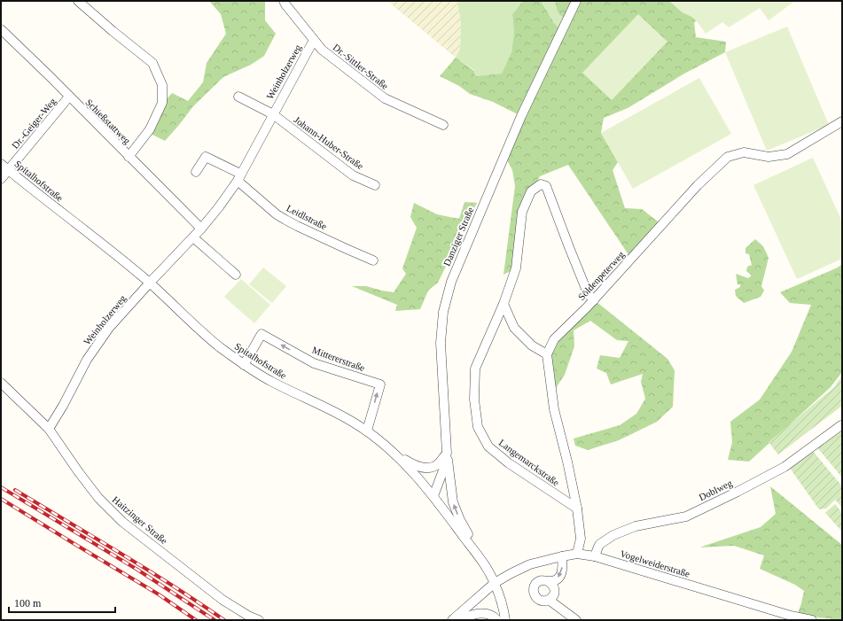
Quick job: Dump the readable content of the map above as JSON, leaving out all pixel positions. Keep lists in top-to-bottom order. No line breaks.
{"streets":{"street":["Dr.-Sittler-Straße","Weinholzerweg","Schießstattweg","Dr.-Geiger-Weg","Johann-Huber-Straße","Spitalhofstraße","Leidlstraße","Danziger Straße","Söldenpeterweg","Mittererstraße","Langemarckstraße","Doblweg","Haitzinger Straße","Vogelweiderstraße"]},"crossings":[["Dr.-Sittler-Straße","Weinholzerweg"],["Weinholzerweg","Schießstattweg"],["Weinholzerweg","Johann-Huber-Straße"],["Weinholzerweg","Spitalhofstraße"],["Weinholzerweg","Leidlstraße"],["Weinholzerweg","Haitzinger Straße"],["Schießstattweg","Dr.-Geiger-Weg"],["Dr.-Geiger-Weg","Spitalhofstraße"],["Spitalhofstraße","Danziger Straße"],["Spitalhofstraße","Mittererstraße"],["Spitalhofstraße","Vogelweiderstraße"],["Söldenpeterweg","Langemarckstraße"],["Doblweg","Vogelweiderstraße"]],"scale_bar":"100 m"}
